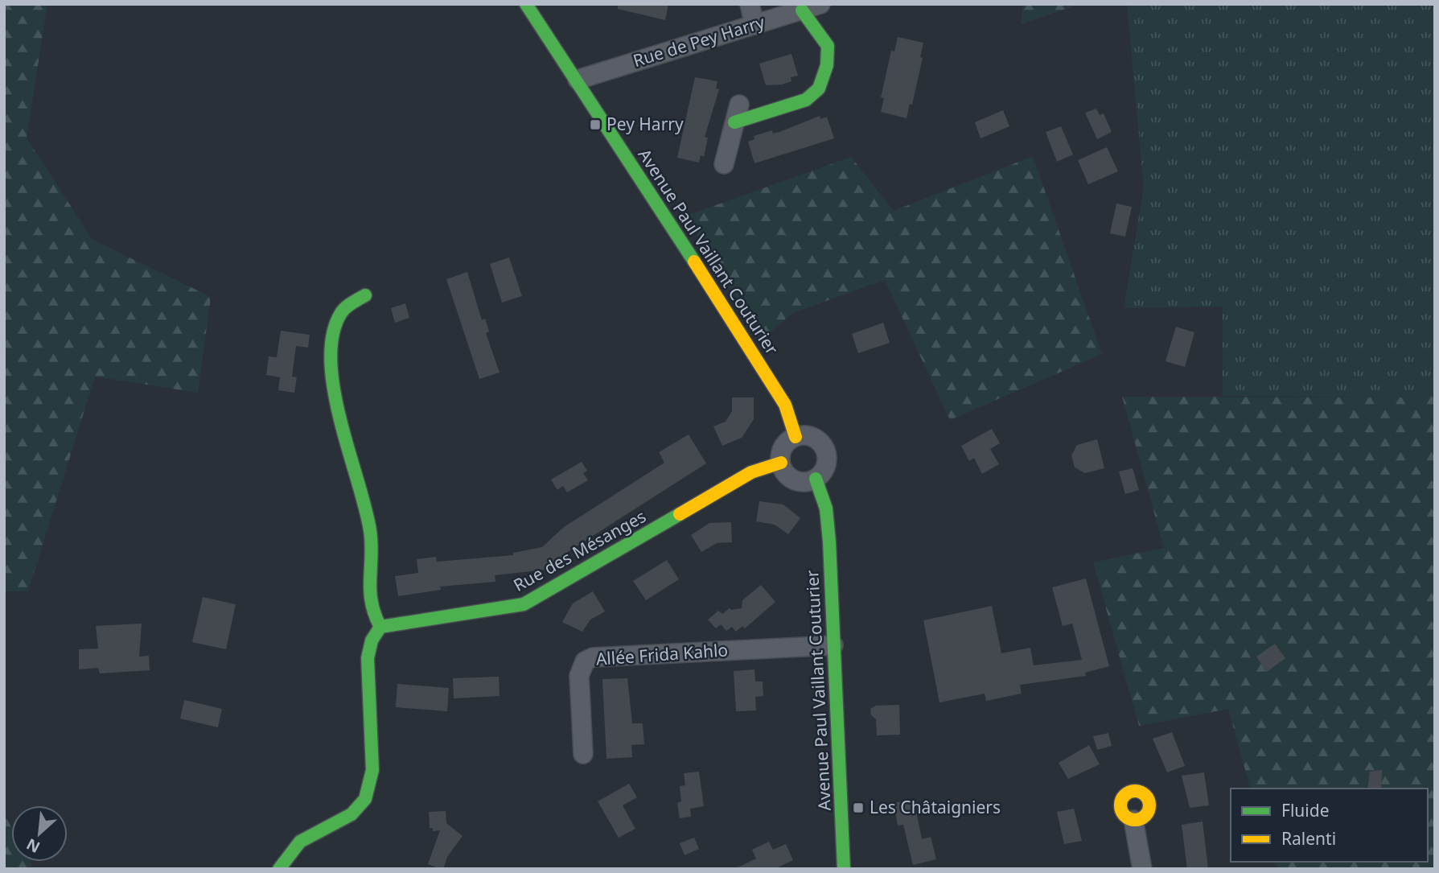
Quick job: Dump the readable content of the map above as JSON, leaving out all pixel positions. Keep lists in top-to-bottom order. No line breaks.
{"streets":{"street":["Rue de Pey Harry","Avenue Paul Vaillant Couturier","Rue des Mésanges","Allée Frida Kahlo"]},"crossings":[["Rue de Pey Harry","Avenue Paul Vaillant Couturier"],["Avenue Paul Vaillant Couturier","Rue des Mésanges"],["Avenue Paul Vaillant Couturier","Allée Frida Kahlo"]],"places":{"transit":["Pey Harry","Les Châtaigniers"]},"legend":["Fluide","Ralenti"],"north":"bottom left"}
